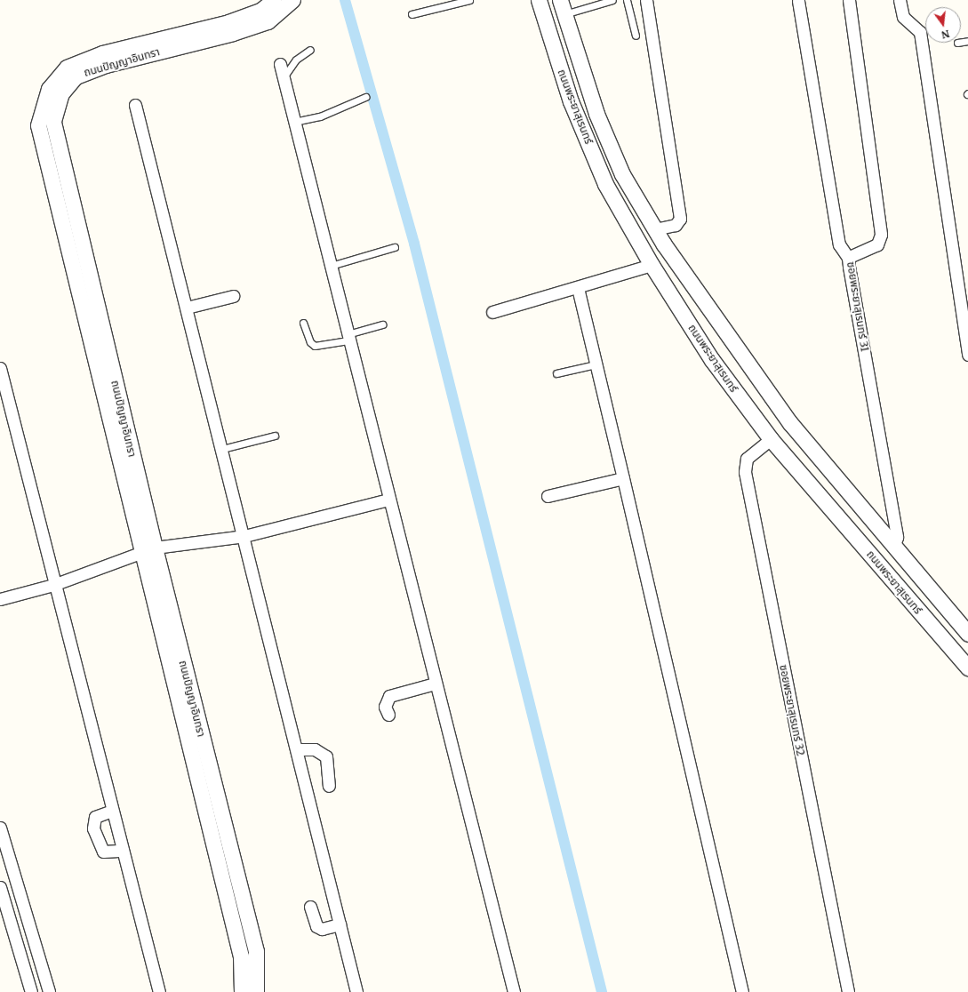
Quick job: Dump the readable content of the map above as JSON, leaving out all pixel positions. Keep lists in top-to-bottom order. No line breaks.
{"streets":{"street":["ถนนปัญญาอินทรา","ถนนพระยาสุเรนทร์","ซอยพระยาสุเรนทร์ 31","ซอยพระยาสุเรนทร์ 32"]},"crossings":[["ถนนพระยาสุเรนทร์","ซอยพระยาสุเรนทร์ 31"],["ถนนพระยาสุเรนทร์","ซอยพระยาสุเรนทร์ 32"]],"north":"bottom"}
